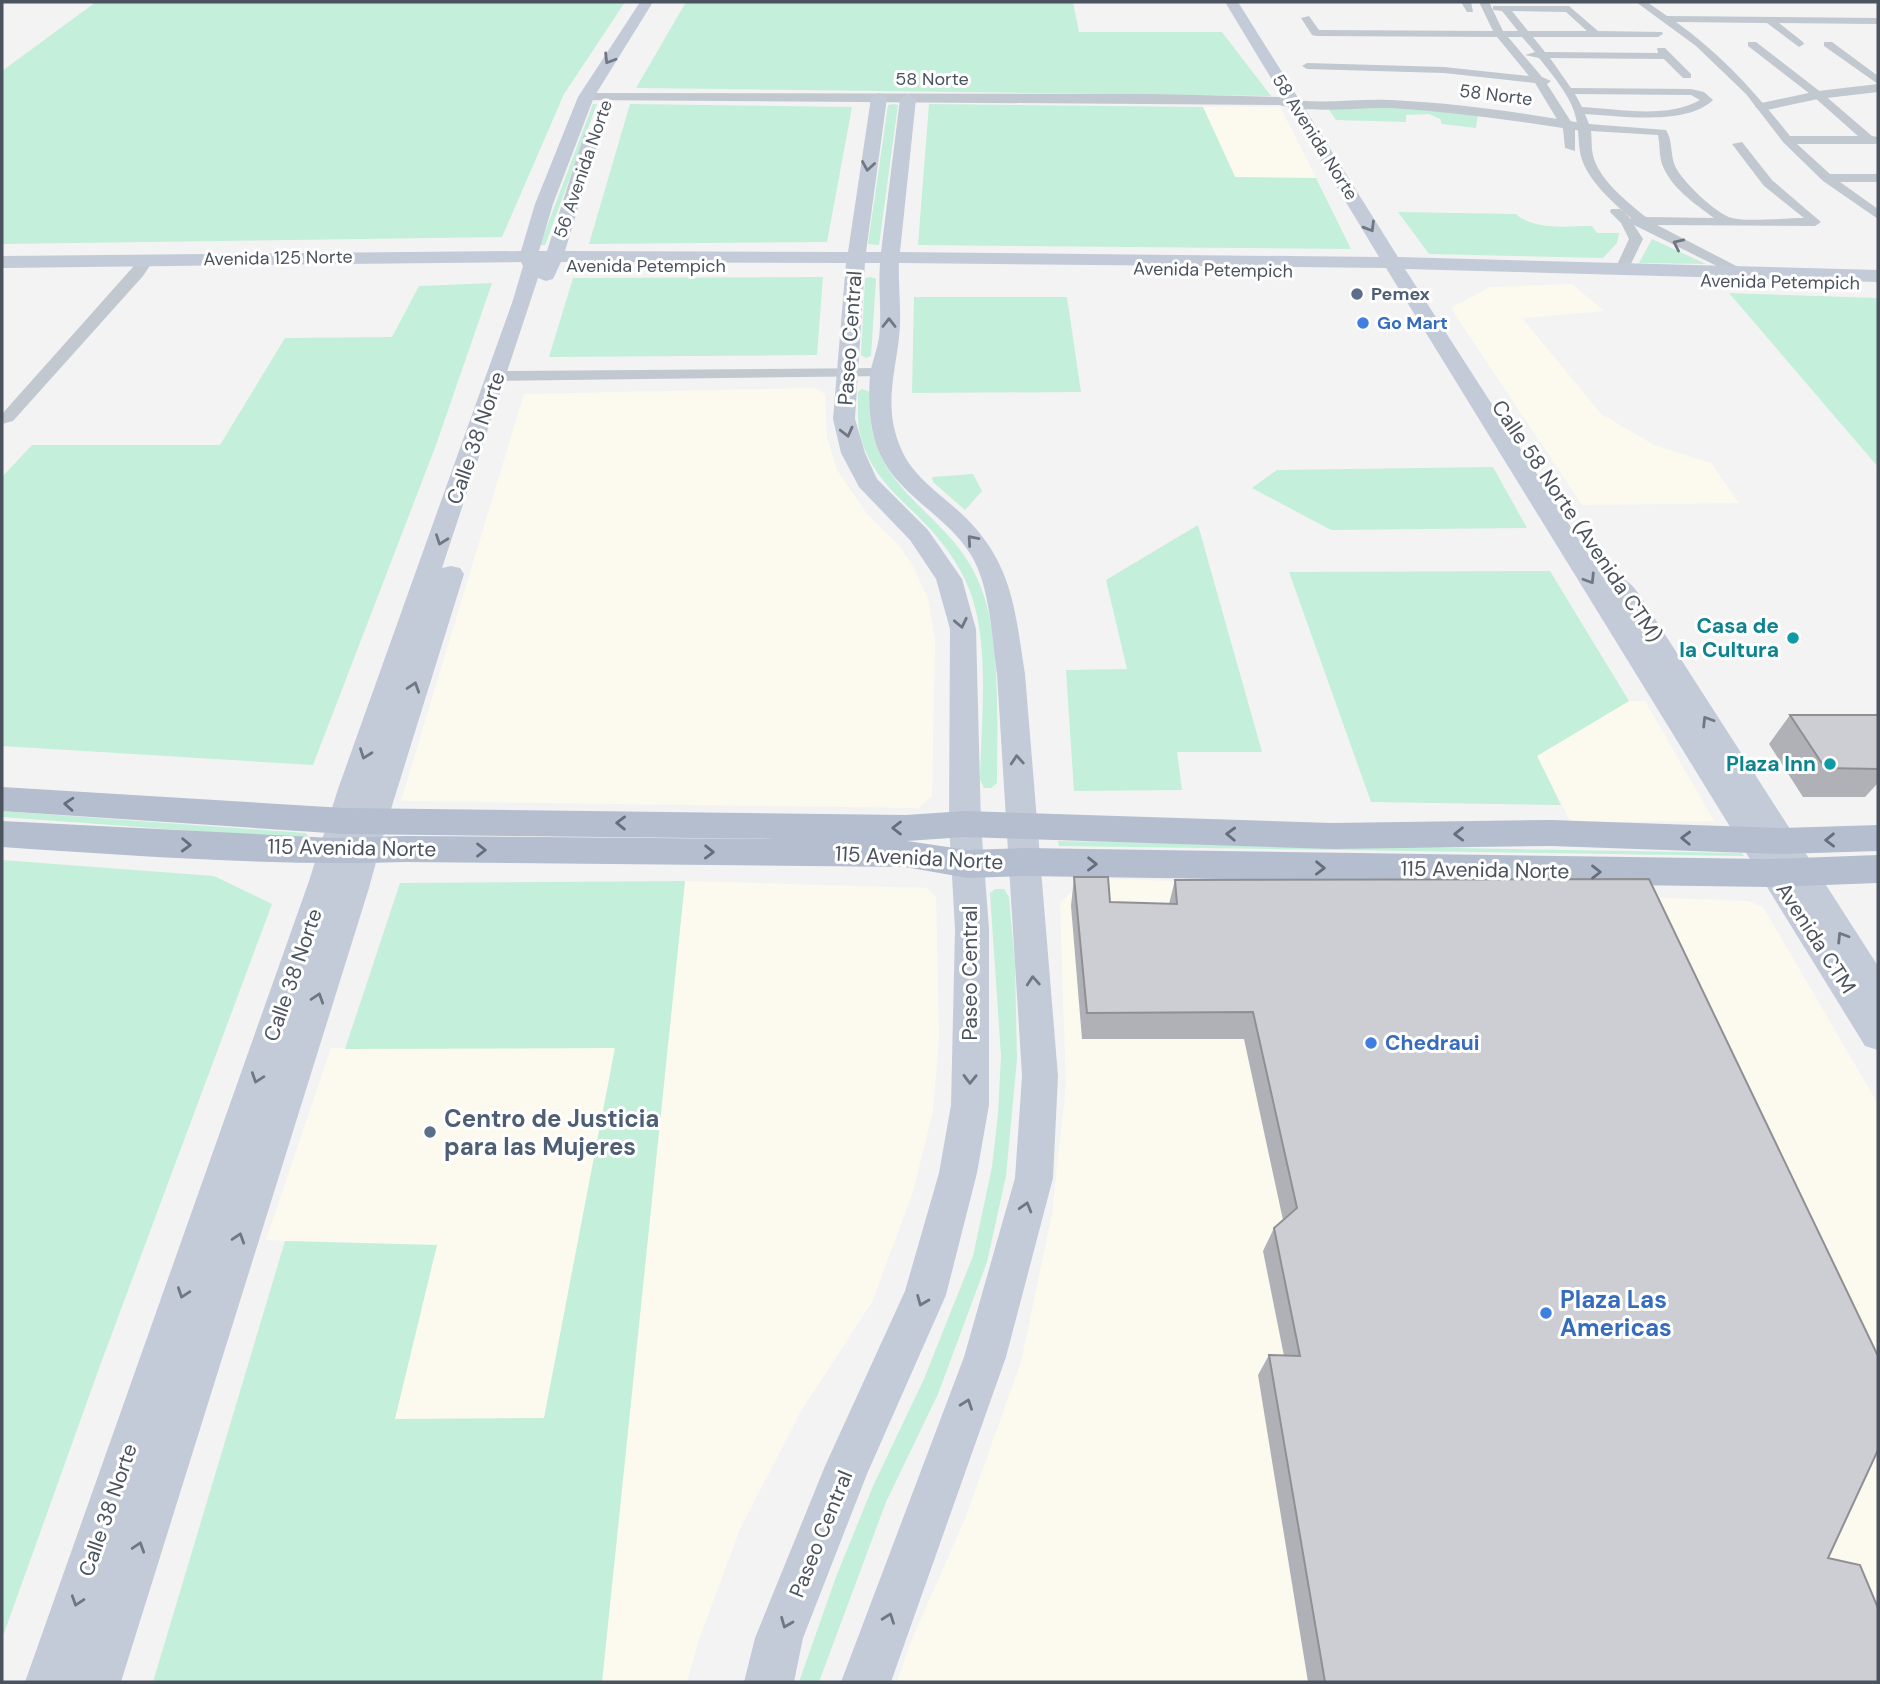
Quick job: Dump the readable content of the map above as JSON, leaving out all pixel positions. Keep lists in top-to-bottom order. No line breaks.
{"streets":{"main road":["58 Avenida Norte","56 Avenida Norte","Avenida 125 Norte","Avenida Petempich","Paseo Central","Calle 38 Norte","Calle 58 Norte (Avenida CTM)","115 Avenida Norte","Avenida CTM"],"street":["58 Norte"]},"crossings":[["58 Norte","58 Avenida Norte"],["58 Norte","56 Avenida Norte"],["58 Norte","Paseo Central"],["58 Avenida Norte","Avenida Petempich"],["58 Avenida Norte","Calle 58 Norte (Avenida CTM)"],["56 Avenida Norte","Avenida 125 Norte"],["56 Avenida Norte","Avenida Petempich"],["56 Avenida Norte","Calle 38 Norte"],["Avenida 125 Norte","Avenida Petempich"],["Avenida 125 Norte","Calle 38 Norte"],["Avenida Petempich","Paseo Central"],["Avenida Petempich","Calle 38 Norte"],["Avenida Petempich","Calle 58 Norte (Avenida CTM)"],["Paseo Central","115 Avenida Norte"],["Calle 38 Norte","115 Avenida Norte"],["Calle 58 Norte (Avenida CTM)","115 Avenida Norte"],["Calle 58 Norte (Avenida CTM)","Avenida CTM"],["115 Avenida Norte","Avenida CTM"]],"places":["Pemex","Go Mart","Casa de la Cultura","Plaza Inn","Chedraui","Centro de Justicia para las Mujeres","Plaza Las Americas"]}
